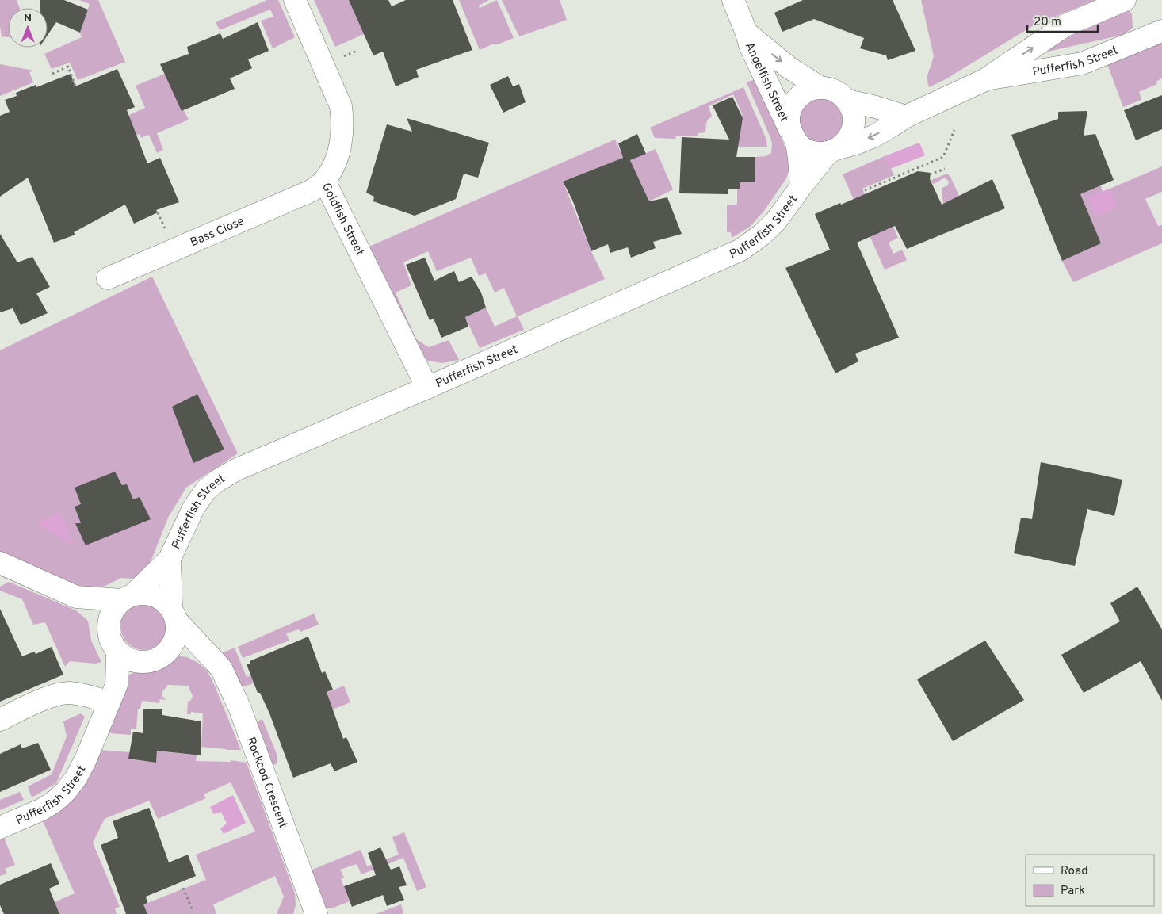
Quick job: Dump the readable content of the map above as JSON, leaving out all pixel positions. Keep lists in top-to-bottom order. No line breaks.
{"streets":{"street":["Pufferfish Street","Angelfish Street","Goldfish Street","Bass Close","Rockcod Crescent"]},"crossings":[["Pufferfish Street","Angelfish Street"],["Pufferfish Street","Goldfish Street"],["Pufferfish Street","Rockcod Crescent"],["Goldfish Street","Bass Close"]],"one_way":["Angelfish Street"],"legend":["Road","Park"],"scale_bar":"20 m","north":"top"}
